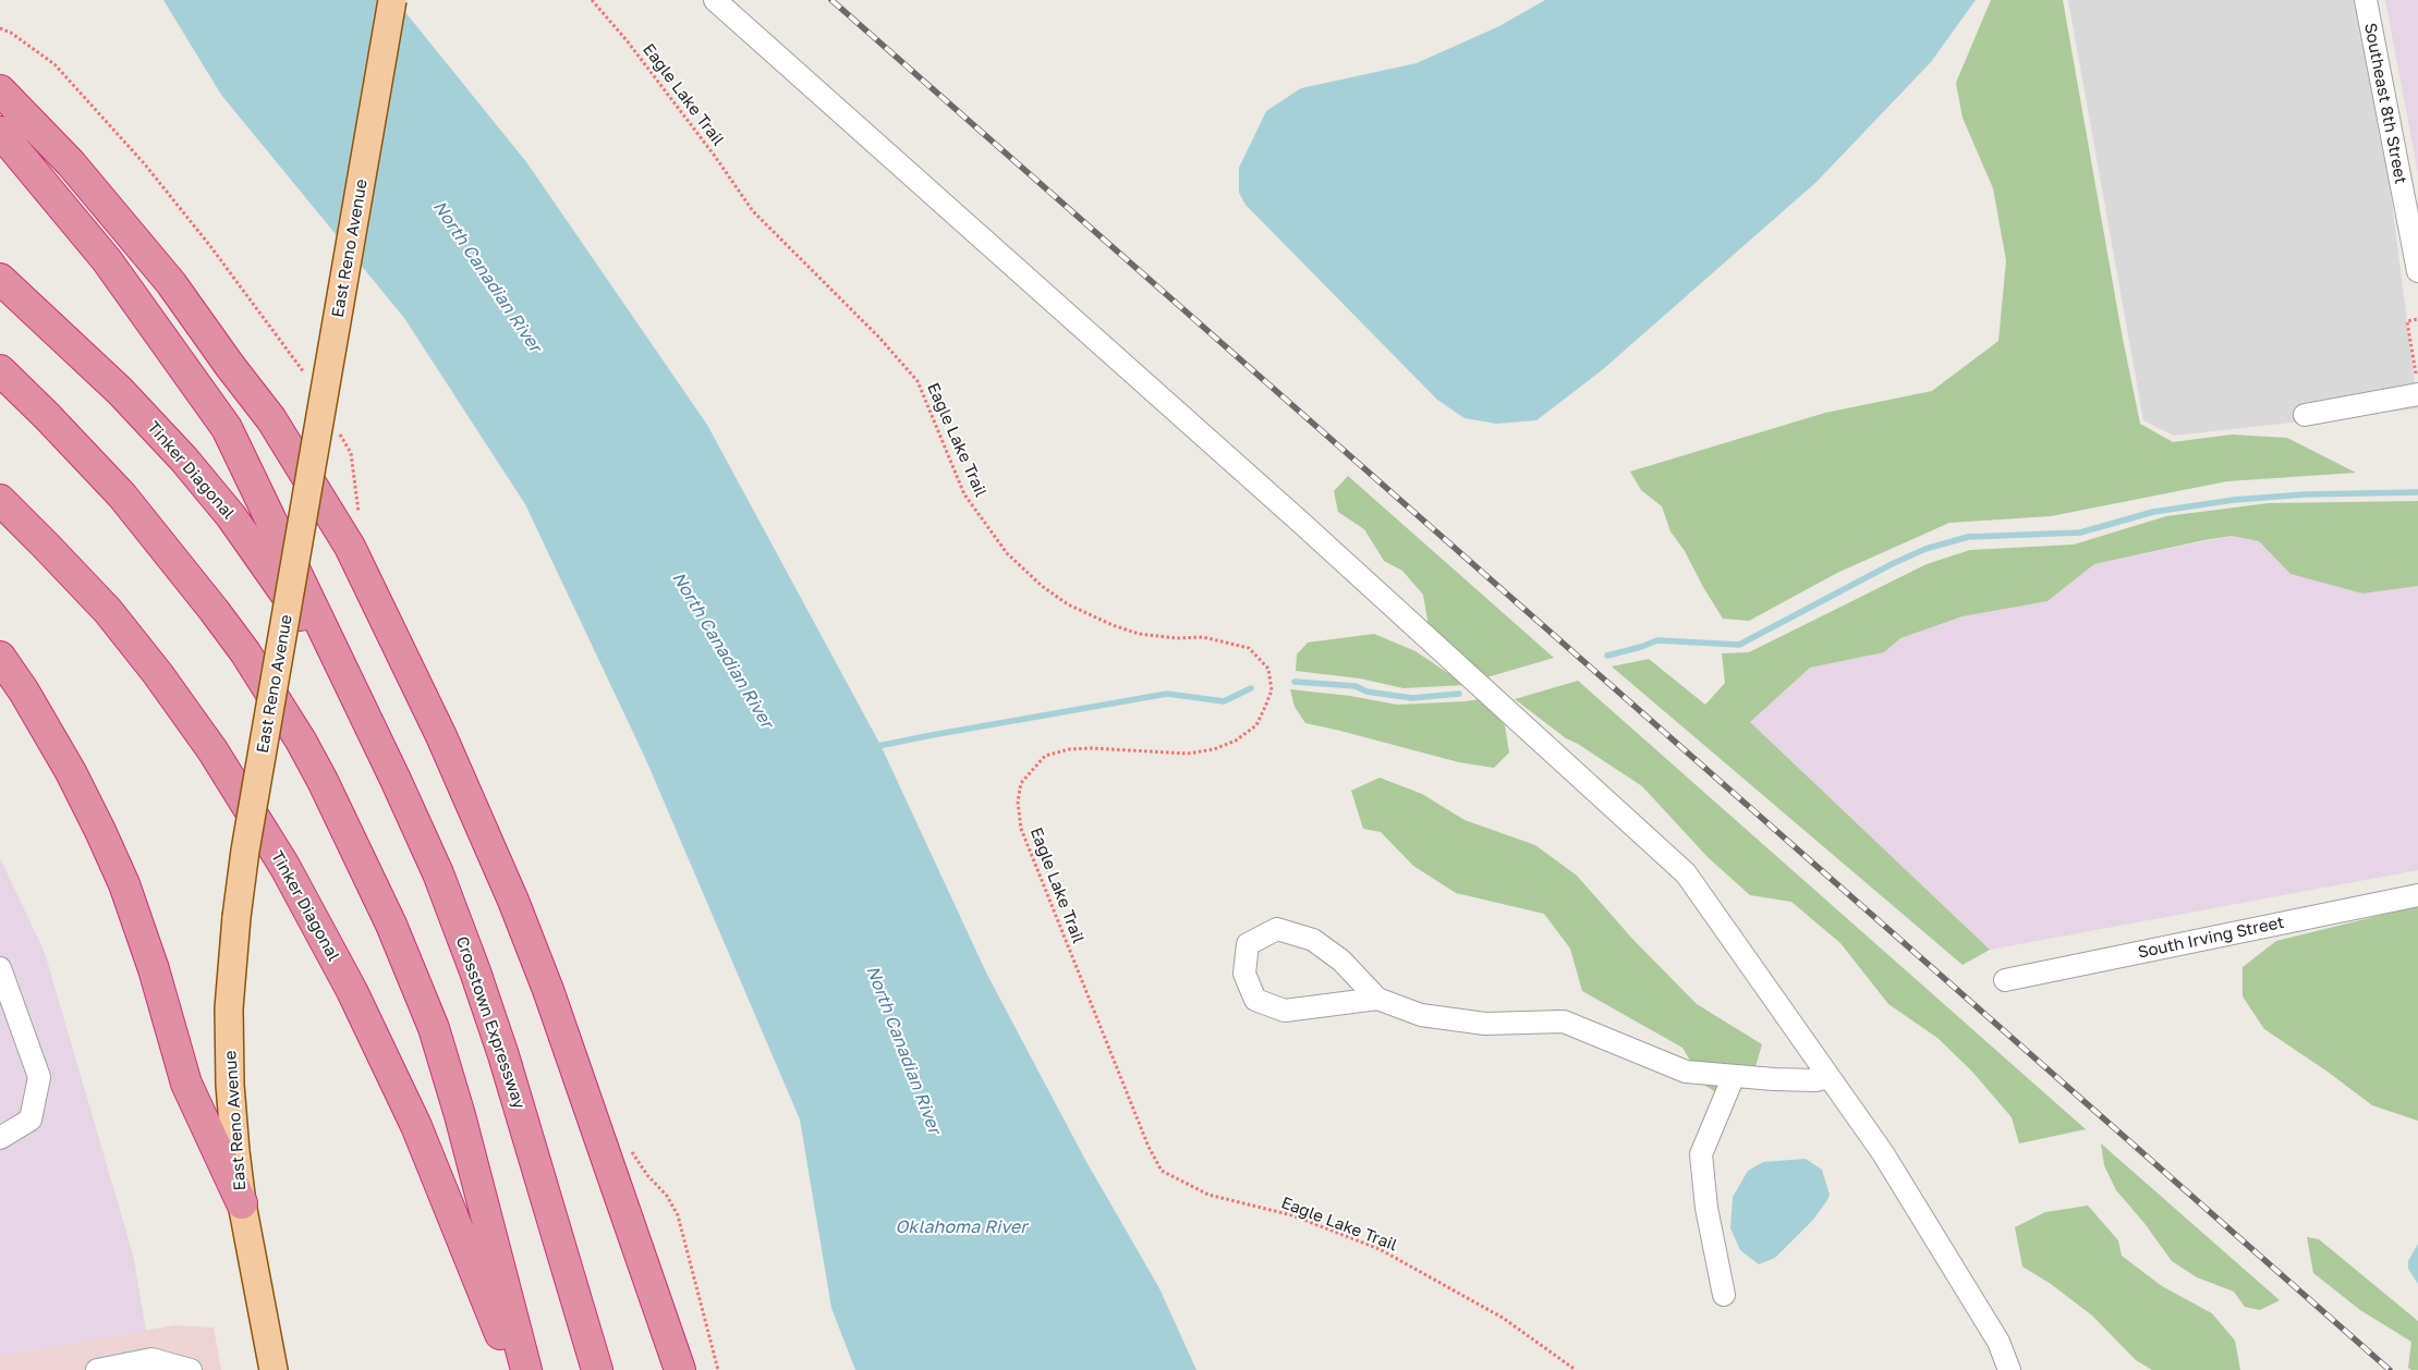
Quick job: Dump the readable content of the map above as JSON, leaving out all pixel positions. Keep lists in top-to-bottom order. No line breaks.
{"streets":{"highway":["Tinker Diagonal","Crosstown Expressway"],"main road":["East Reno Avenue"],"street":["Southeast 8th Street","South Irving Street"],"path":["Eagle Lake Trail"]},"crossings":[["Tinker Diagonal","Crosstown Expressway"]],"water":["North Canadian River","Oklahoma River"]}
